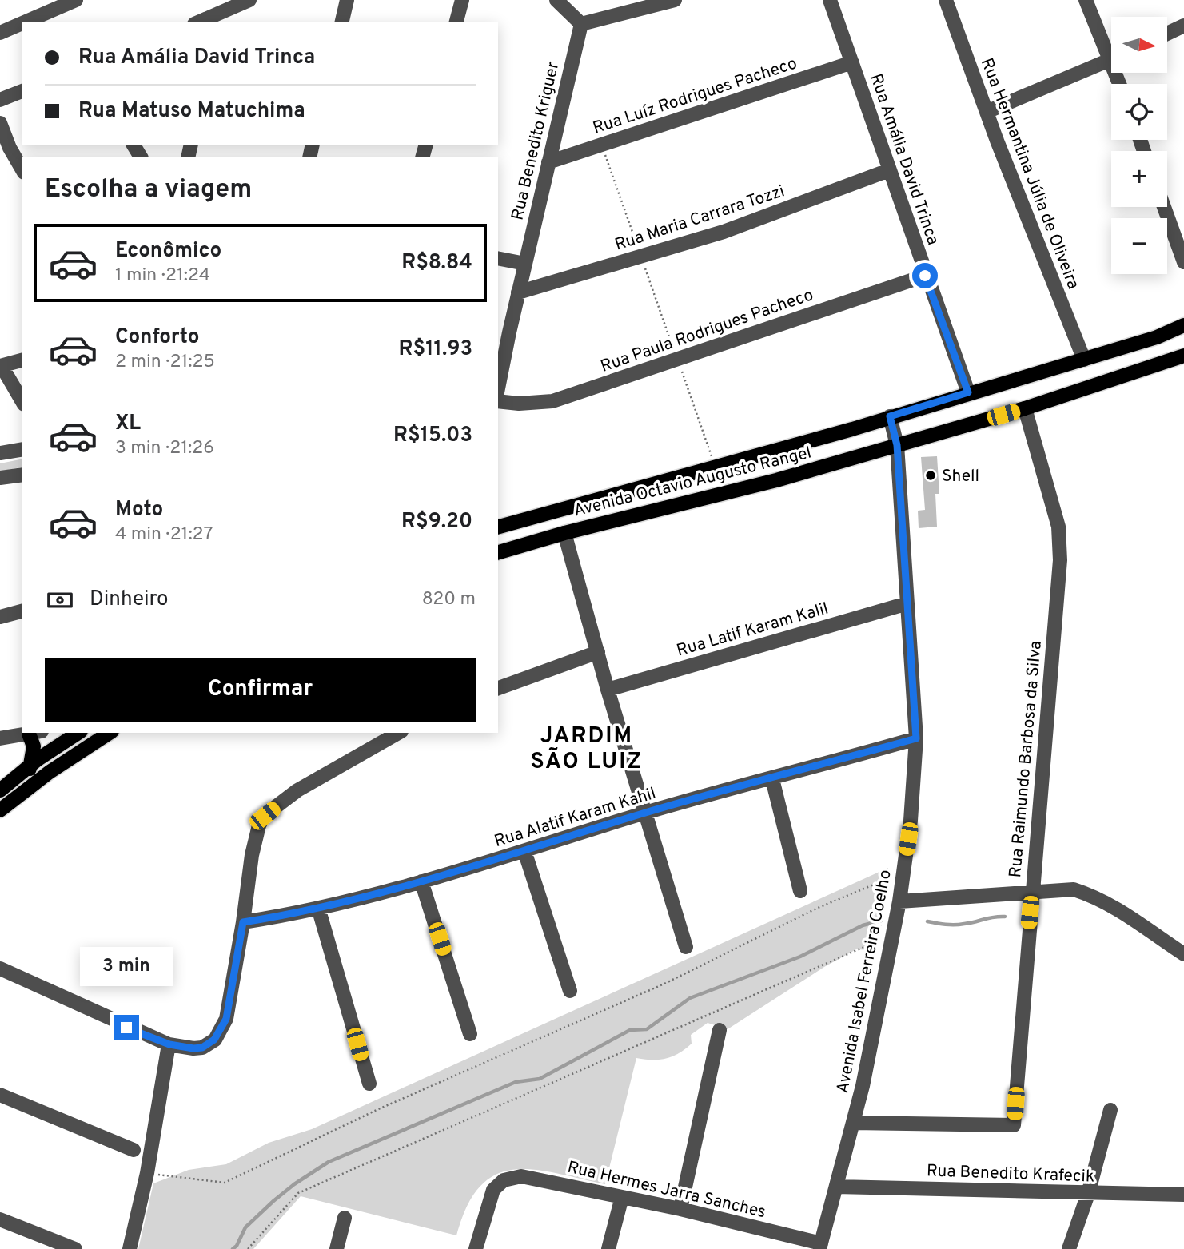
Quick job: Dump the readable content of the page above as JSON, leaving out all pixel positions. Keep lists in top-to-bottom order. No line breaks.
{"streets":{"main road":["Avenida Octavio Augusto Rangel"],"street":["Rua Luíz Rodrigues Pacheco","Rua Benedito Kriguer","Rua Amália David Trinca","Rua Hermantina Júlia de Oliveira","Rua Maria Carrara Tozzi","Rua Paula Rodrigues Pacheco","Rua Latif Karam Kalil","Rua Raimundo Barbosa da Silva","Rua Alatif Karam Kahil","Avenida Isabel Ferreira Coelho","Rua Benedito Krafecik","Rua Hermes Jarra Sanches"]},"crossings":[["Rua Luíz Rodrigues Pacheco","Rua Benedito Kriguer"],["Rua Luíz Rodrigues Pacheco","Rua Amália David Trinca"],["Rua Benedito Kriguer","Rua Maria Carrara Tozzi"],["Rua Amália David Trinca","Rua Maria Carrara Tozzi"],["Rua Amália David Trinca","Rua Paula Rodrigues Pacheco"],["Rua Amália David Trinca","Avenida Octavio Augusto Rangel"],["Rua Hermantina Júlia de Oliveira","Avenida Octavio Augusto Rangel"],["Avenida Octavio Augusto Rangel","Rua Raimundo Barbosa da Silva"],["Avenida Octavio Augusto Rangel","Avenida Isabel Ferreira Coelho"],["Rua Latif Karam Kalil","Avenida Isabel Ferreira Coelho"],["Rua Raimundo Barbosa da Silva","Avenida Isabel Ferreira Coelho"],["Rua Alatif Karam Kahil","Avenida Isabel Ferreira Coelho"],["Avenida Isabel Ferreira Coelho","Rua Benedito Krafecik"],["Avenida Isabel Ferreira Coelho","Rua Hermes Jarra Sanches"]],"districts":["JARDIM SÃO LUIZ"],"places":["Shell"],"north":"right","page":{"map_buttons":["+","−"],"banner":["Rua Amália David Trinca","Rua Matuso Matuchima"],"heading":"Escolha a viagem","list":[{"name":"Econômico","note":"1 min · 21:24","value":"R$8.84"},{"name":"Conforto","note":"2 min · 21:25","value":"R$11.93"},{"name":"XL","note":"3 min · 21:26","value":"R$15.03"},{"name":"Moto","note":"4 min · 21:27","value":"R$9.20"}],"pay":["Dinheiro","820 m"],"buttons":"Confirmar","bubble":"3 min"}}
